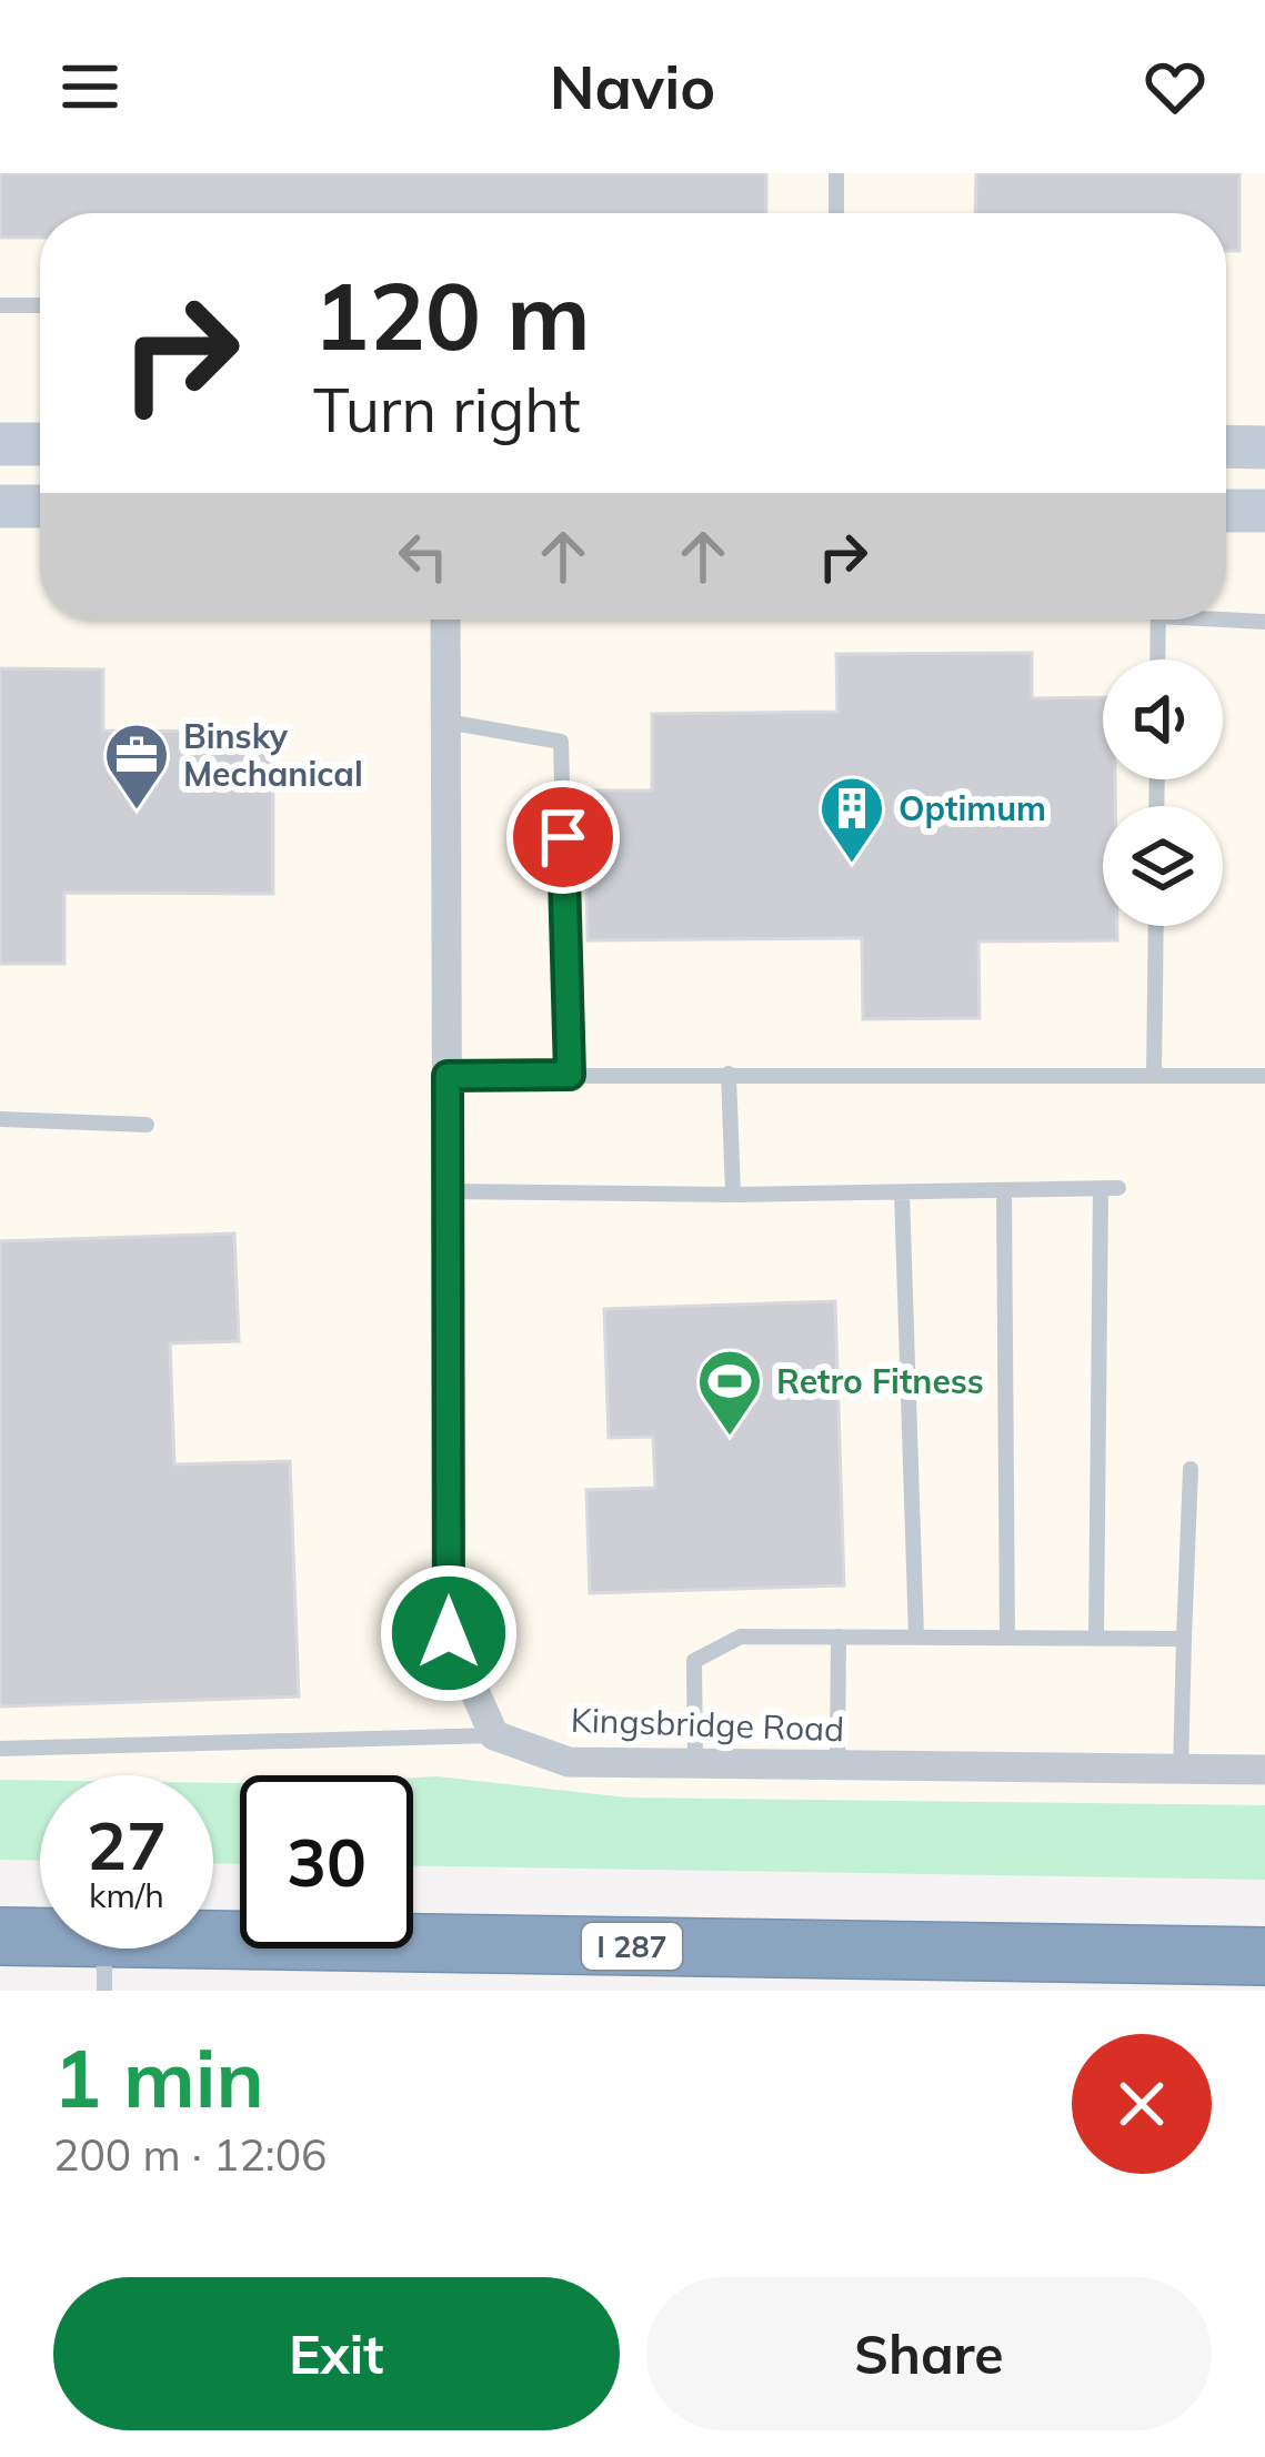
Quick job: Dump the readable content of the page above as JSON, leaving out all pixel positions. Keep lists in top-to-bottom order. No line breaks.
{"streets":{"highway":["I 287"],"street":["Kingsbridge Road"]},"places":{"office":["Binsky Mechanical"],"building":["Optimum"],"sports":["Retro Fitness"]},"page":{"header":"Navio","turn":["120 m","Turn right"],"speed":"27 km/h","limit":"30","heading":["1 min","200 m · 12:06"],"buttons":["Exit","Share"]}}
